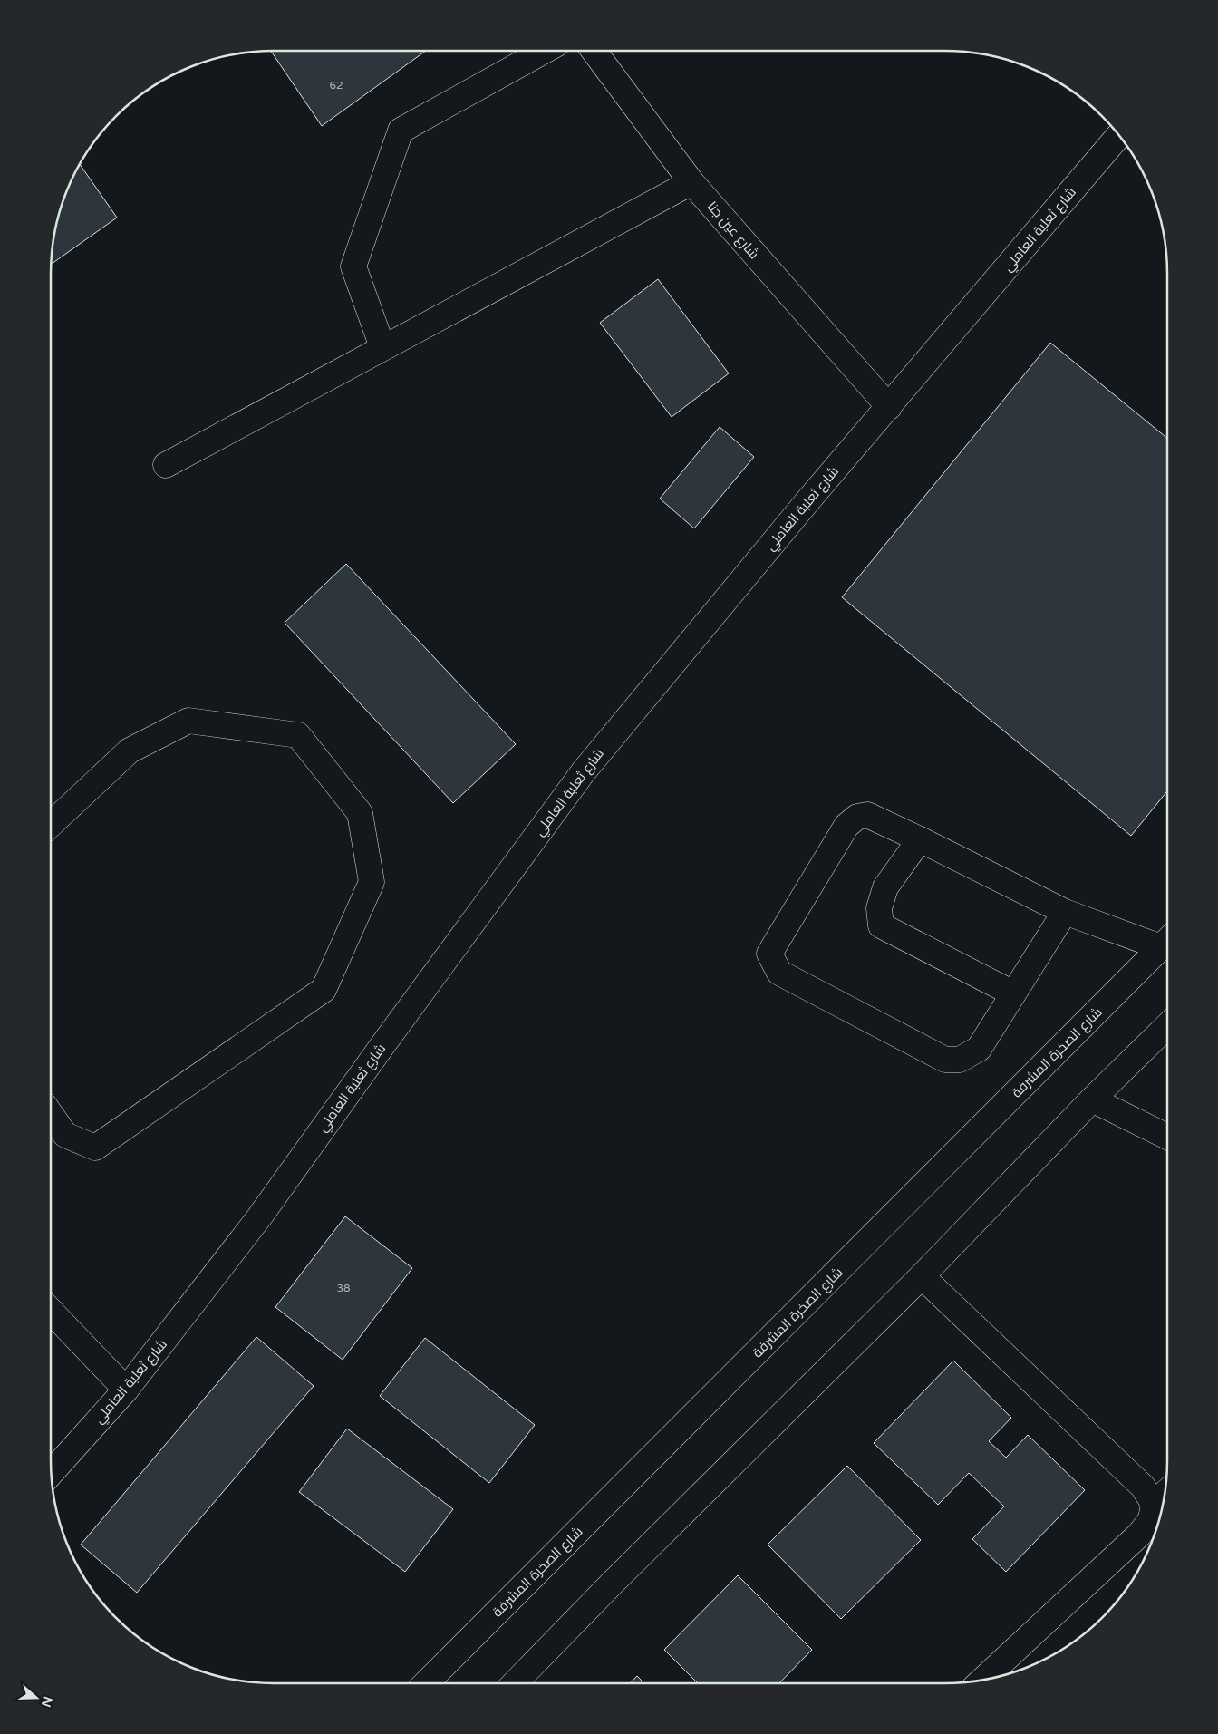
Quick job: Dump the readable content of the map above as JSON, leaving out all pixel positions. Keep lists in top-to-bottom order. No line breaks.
{"streets":{"street":["شارع ثعلبة العاملي","شارع عين جنا","شارع الصخرة المشرفة"]},"crossings":[["شارع ثعلبة العاملي","شارع عين جنا"]],"house_numbers":["62","38"],"north":"right"}
